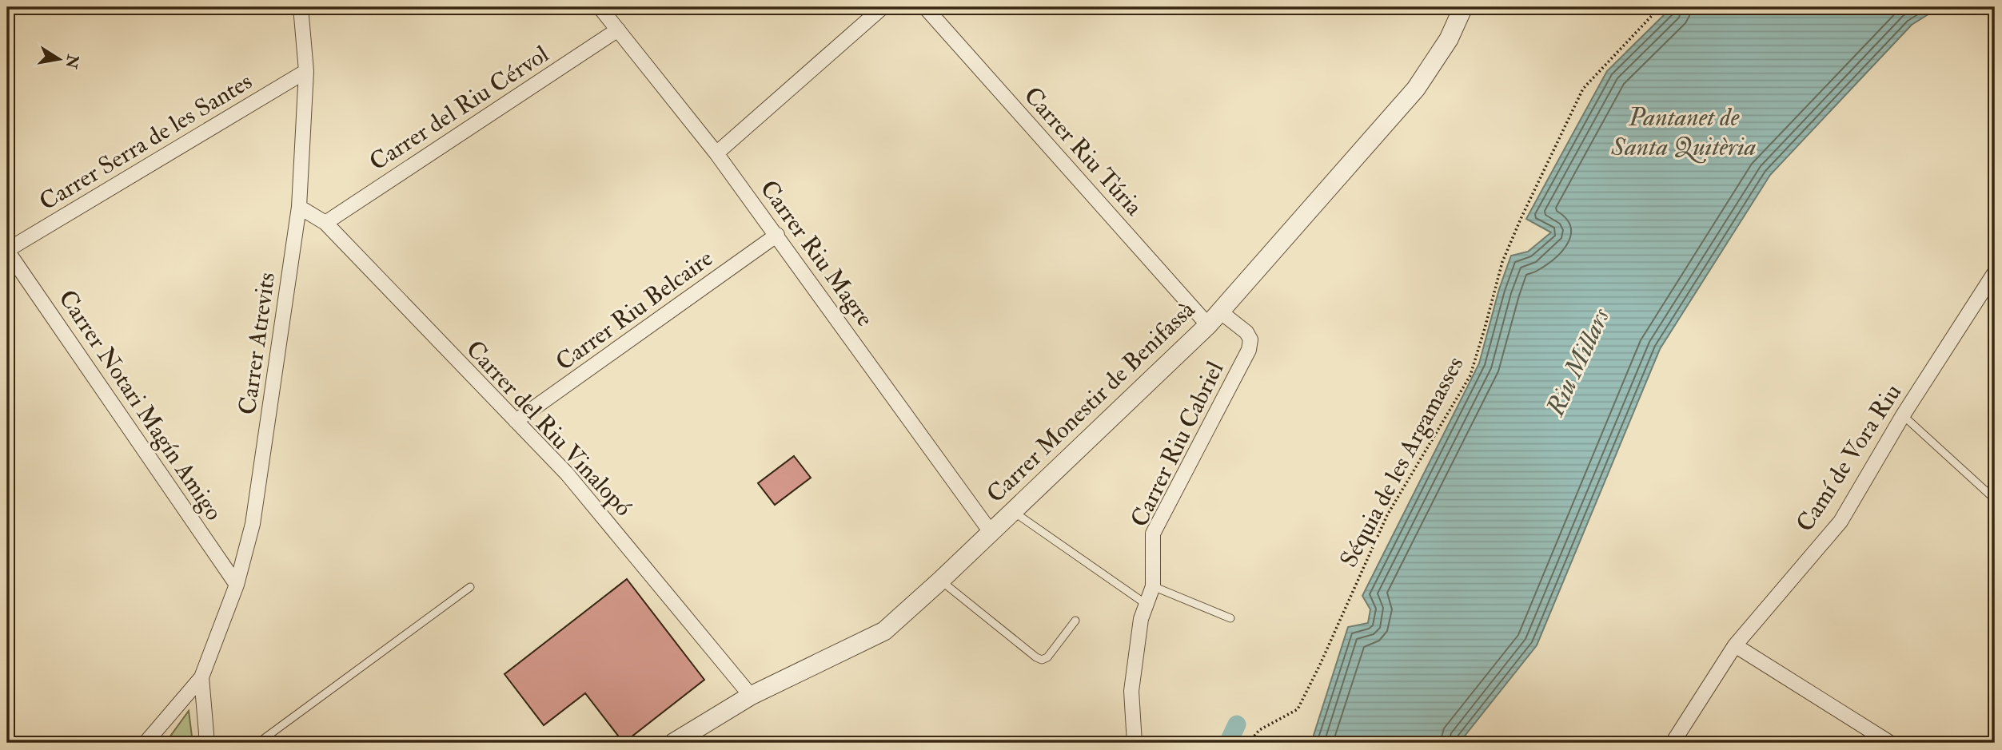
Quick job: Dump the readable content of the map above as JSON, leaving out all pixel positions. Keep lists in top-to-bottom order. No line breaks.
{"streets":{"street":["Carrer del Riu Cérvol","Carrer Serra de les Santes","Carrer Riu Túria","Carrer Riu Magre","Carrer Riu Belcaire","Carrer Atrevits","Carrer Monestir de Benifassà","Carrer Notari Magín Amigo","Carrer del Riu Vinalopó","Carrer Riu Cabriel","Camí de Vora Riu"],"path":["Séquia de les Argamasses"]},"crossings":[["Carrer del Riu Cérvol","Carrer Riu Magre"],["Carrer del Riu Cérvol","Carrer del Riu Vinalopó"],["Carrer Serra de les Santes","Carrer Atrevits"],["Carrer Serra de les Santes","Carrer Notari Magín Amigo"],["Carrer Riu Túria","Carrer Monestir de Benifassà"],["Carrer Riu Túria","Carrer Riu Cabriel"],["Carrer Riu Magre","Carrer Riu Belcaire"],["Carrer Riu Magre","Carrer Monestir de Benifassà"],["Carrer Riu Belcaire","Carrer del Riu Vinalopó"],["Carrer Atrevits","Carrer Notari Magín Amigo"],["Carrer Atrevits","Carrer del Riu Vinalopó"],["Carrer Monestir de Benifassà","Carrer del Riu Vinalopó"],["Carrer Monestir de Benifassà","Carrer Riu Cabriel"]],"water":["Pantanet de Santa Quitèria","Riu Millars"],"north":"right"}
